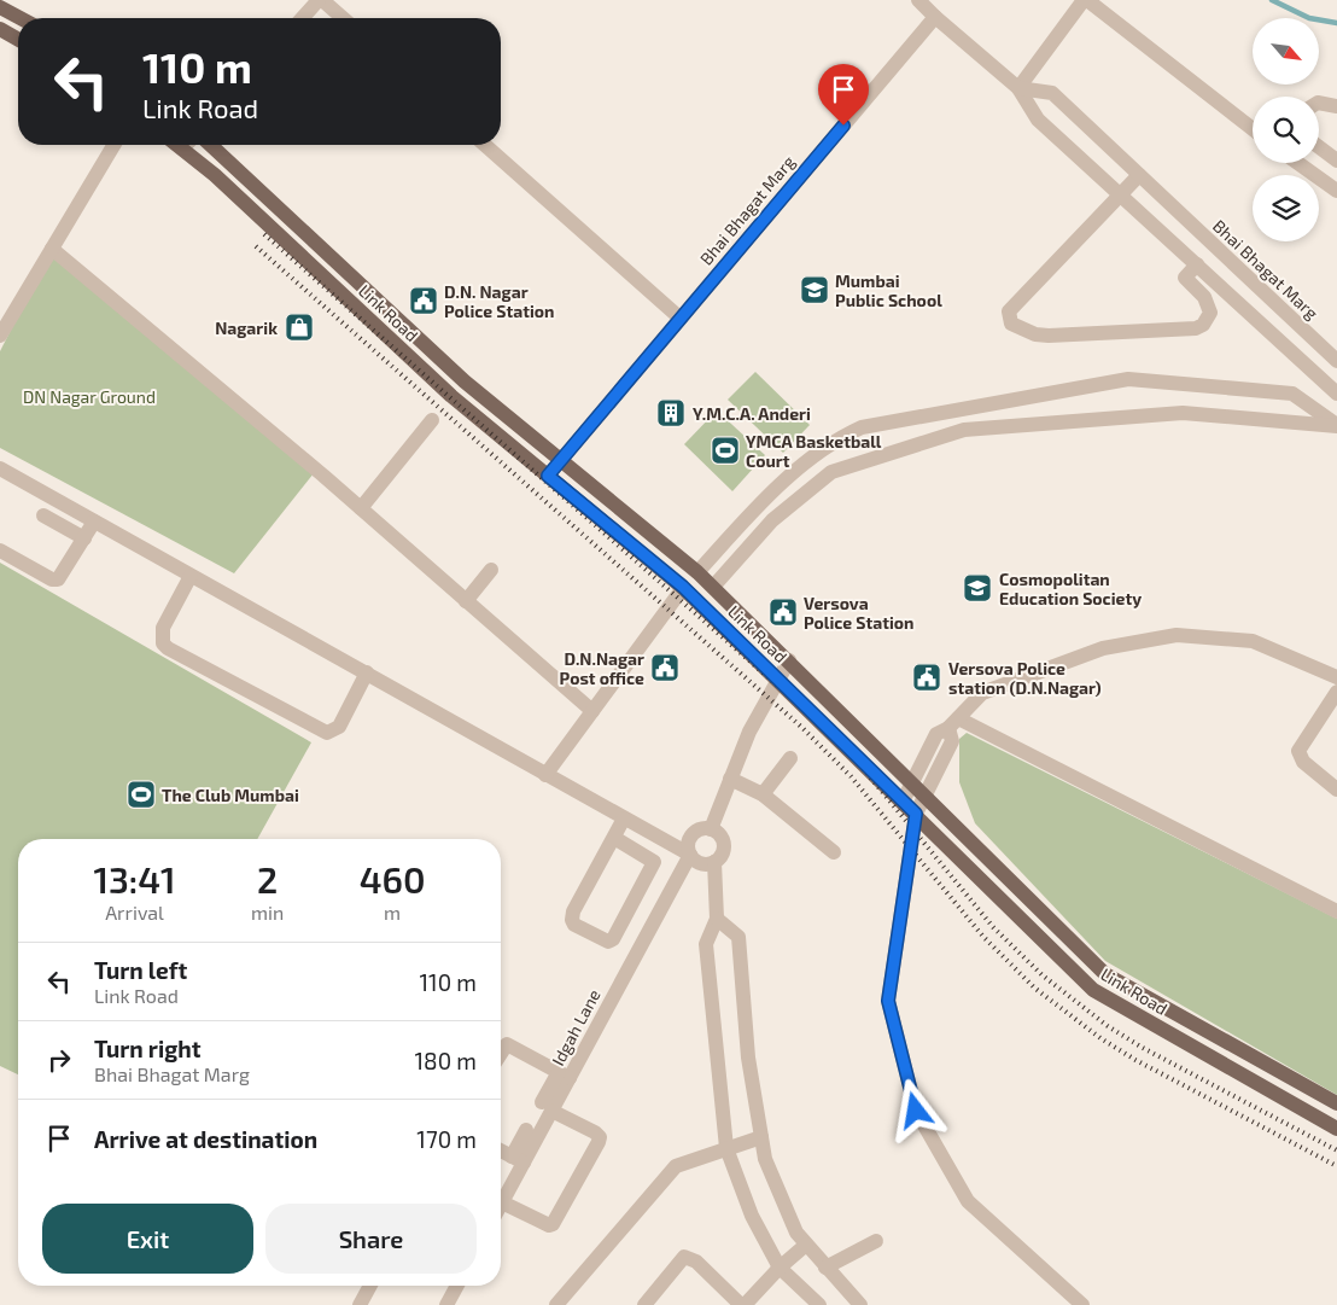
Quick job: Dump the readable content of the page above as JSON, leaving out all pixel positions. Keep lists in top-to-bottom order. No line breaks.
{"streets":{"main road":["Link Road"],"street":["Bhai Bhagat Marg","Idgah Lane"]},"crossings":[["Bhai Bhagat Marg","Link Road"]],"parks":["DN Nagar Ground"],"places":{"school or university":["Mumbai Public School","Cosmopolitan Education Society"],"public building":["D.N. Nagar Police Station","Versova Police Station","D.N.Nagar Post office","Versova Police station (D.N.Nagar)"],"shop":["Nagarik"],"building":["Y.M.C.A. Anderi"],"sports":["YMCA Basketball Court","The Club Mumbai"]},"north":"bottom right","page":{"turn":["110 m","Link Road"],"eta":["13:41","Arrival","2","min","460","m"],"list":[{"name":"Turn left","note":"Link Road","value":"110 m"},{"name":"Turn right","note":"Bhai Bhagat Marg","value":"180 m"},{"name":"Arrive at destination","value":"170 m"}],"buttons":["Exit","Share"]}}
